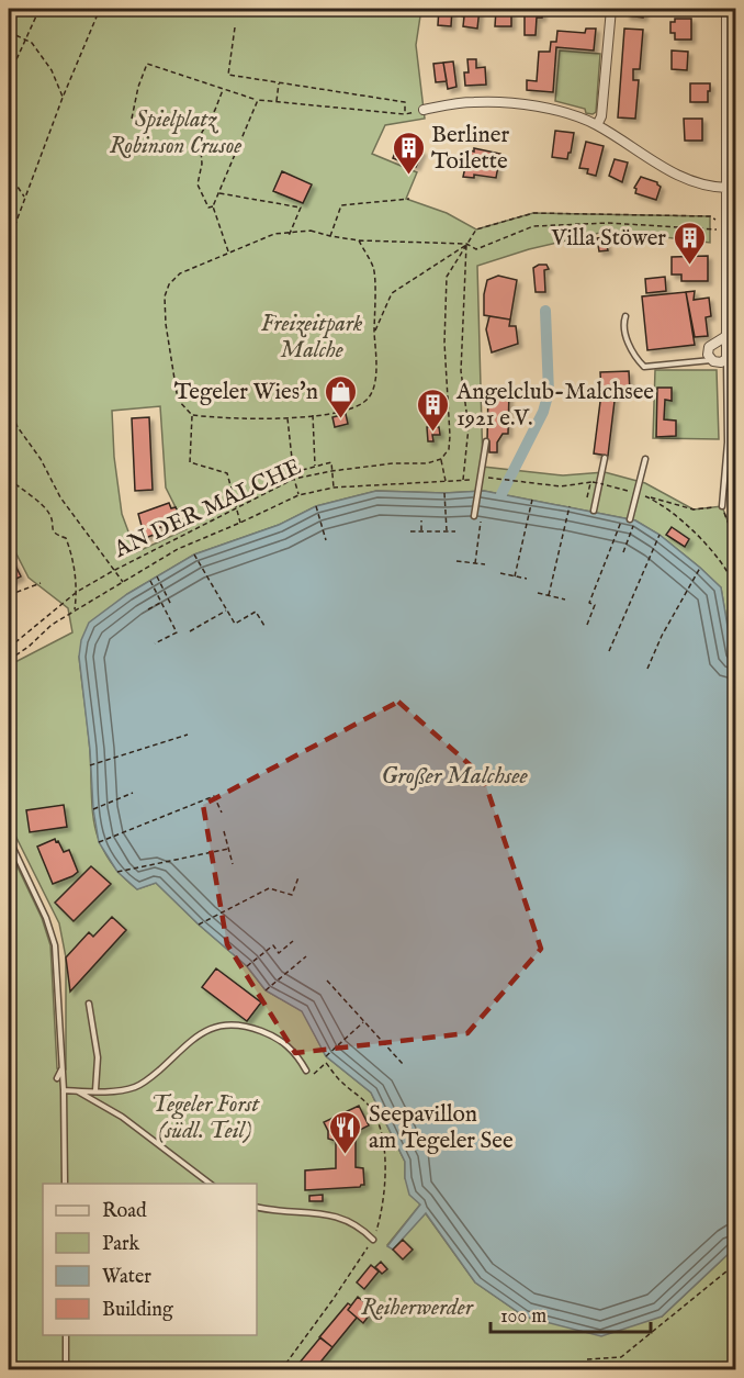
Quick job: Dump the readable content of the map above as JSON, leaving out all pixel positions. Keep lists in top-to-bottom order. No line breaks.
{"streets":{"path":["AN DER MALCHE"]},"water":["Großer Malchsee"],"parks":["Spielplatz Robinson Crusoe","Freizeitpark Malche","Tegeler Forst (südl. Teil)","Reiherwerder"],"places":{"building":["Berliner Toilette","Villa Stöwer","Angelclub-Malchsee 1921 e.V."],"shop":["Tegeler Wies'n"],"restaurant":["Seepavillon am Tegeler See"]},"legend":["Road","Park","Water","Building"],"scale_bar":"100 m"}
